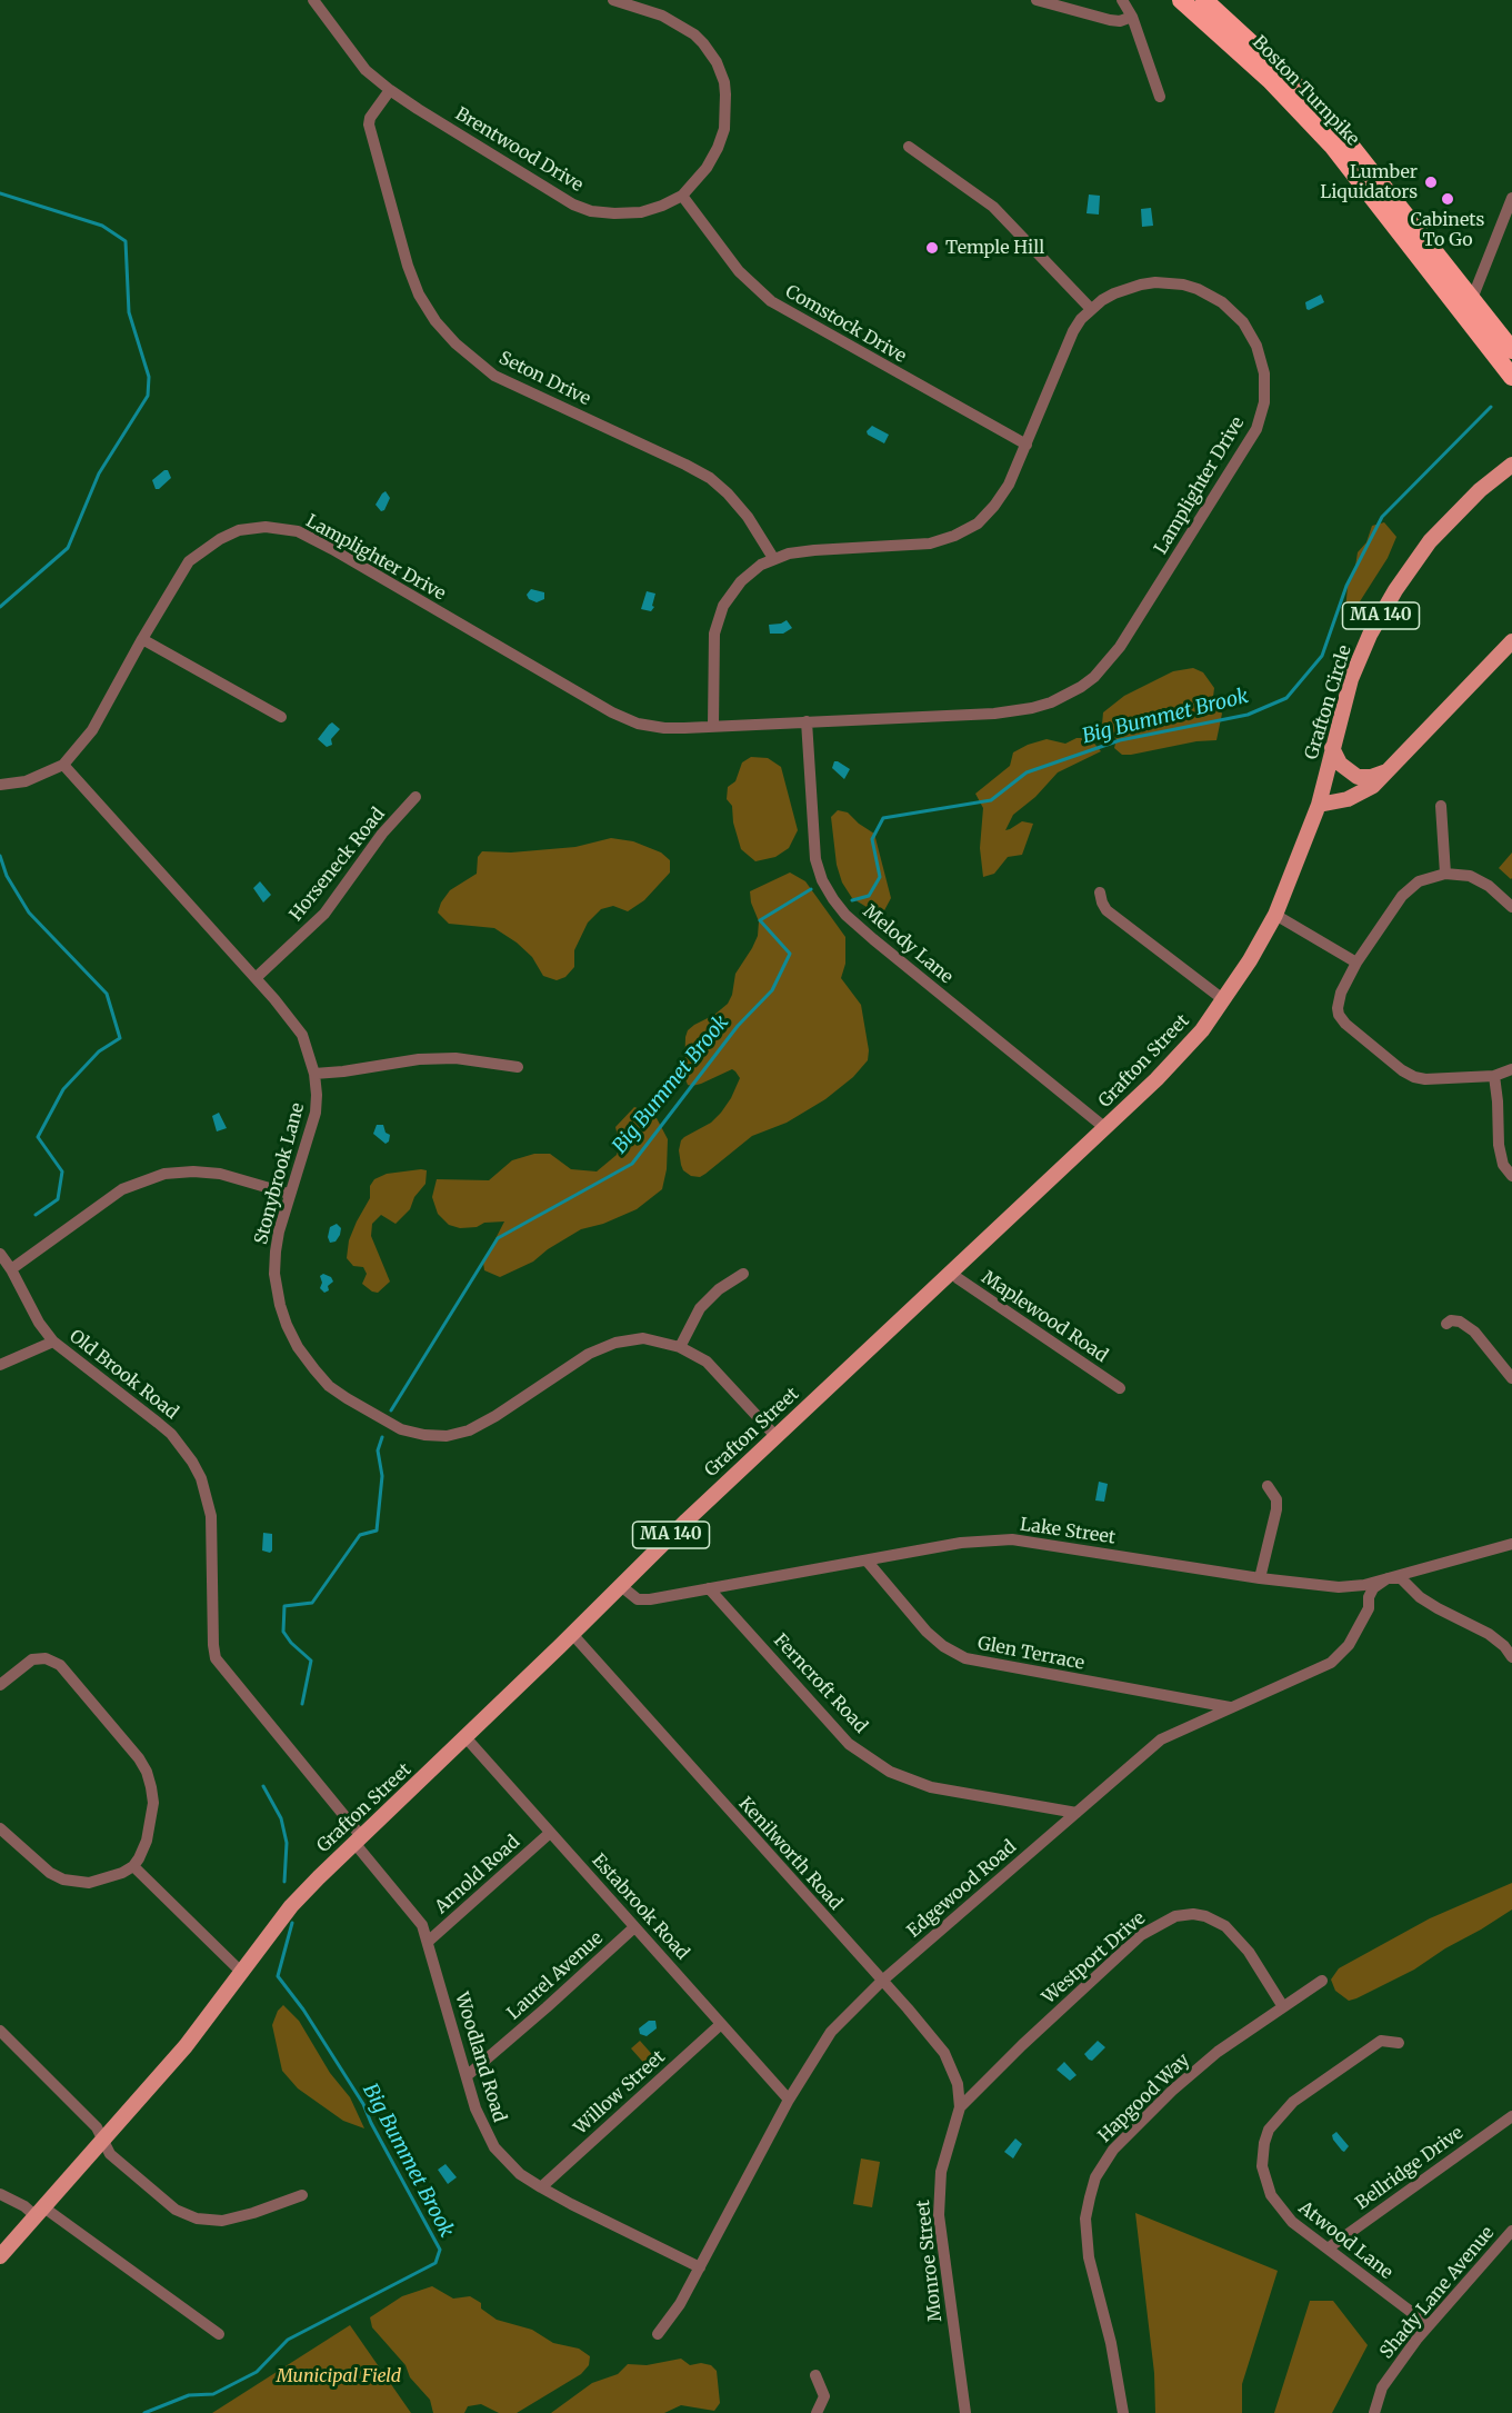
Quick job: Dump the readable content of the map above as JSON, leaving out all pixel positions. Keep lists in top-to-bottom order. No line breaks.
{"streets":{"highway":["Boston Turnpike"],"main road":["MA 140","Grafton Circle","Grafton Street"],"street":["Brentwood Drive","Comstock Drive","Seton Drive","Lamplighter Drive","Horseneck Road","Melody Lane","Stonybrook Lane","Maplewood Road","Old Brook Road","Lake Street","Glen Terrace","Ferncroft Road","Kenilworth Road","Arnold Road","Edgewood Road","Estabrook Road","Westport Drive","Laurel Avenue","Woodland Road","Willow Street","Hapgood Way","Bellridge Drive","Atwood Lane","Monroe Street","Shady Lane Avenue"]},"crossings":[["Brentwood Drive","Comstock Drive"],["Brentwood Drive","Seton Drive"],["Comstock Drive","Lamplighter Drive"],["Seton Drive","Lamplighter Drive"],["Lamplighter Drive","Melody Lane"],["Lamplighter Drive","Stonybrook Lane"],["Grafton Circle","Grafton Street"],["Horseneck Road","Stonybrook Lane"],["Melody Lane","Grafton Street"],["Grafton Street","Stonybrook Lane"],["Grafton Street","Maplewood Road"],["Grafton Street","Old Brook Road"],["Grafton Street","Lake Street"],["Grafton Street","Kenilworth Road"],["Grafton Street","Estabrook Road"],["Grafton Street","Woodland Road"],["Old Brook Road","Woodland Road"],["Lake Street","Glen Terrace"],["Lake Street","Ferncroft Road"],["Lake Street","Edgewood Road"],["Glen Terrace","Edgewood Road"],["Ferncroft Road","Edgewood Road"],["Kenilworth Road","Edgewood Road"],["Kenilworth Road","Westport Drive"],["Kenilworth Road","Monroe Street"],["Arnold Road","Estabrook Road"],["Arnold Road","Woodland Road"],["Edgewood Road","Estabrook Road"],["Edgewood Road","Woodland Road"],["Estabrook Road","Laurel Avenue"],["Estabrook Road","Willow Street"],["Westport Drive","Hapgood Way"],["Westport Drive","Monroe Street"],["Laurel Avenue","Woodland Road"],["Woodland Road","Willow Street"],["Bellridge Drive","Atwood Lane"],["Atwood Lane","Shady Lane Avenue"]],"water":["Big Bummet Brook"],"parks":["Municipal Field"],"places":["Lumber Liquidators","Cabinets To Go","Temple Hill"]}
